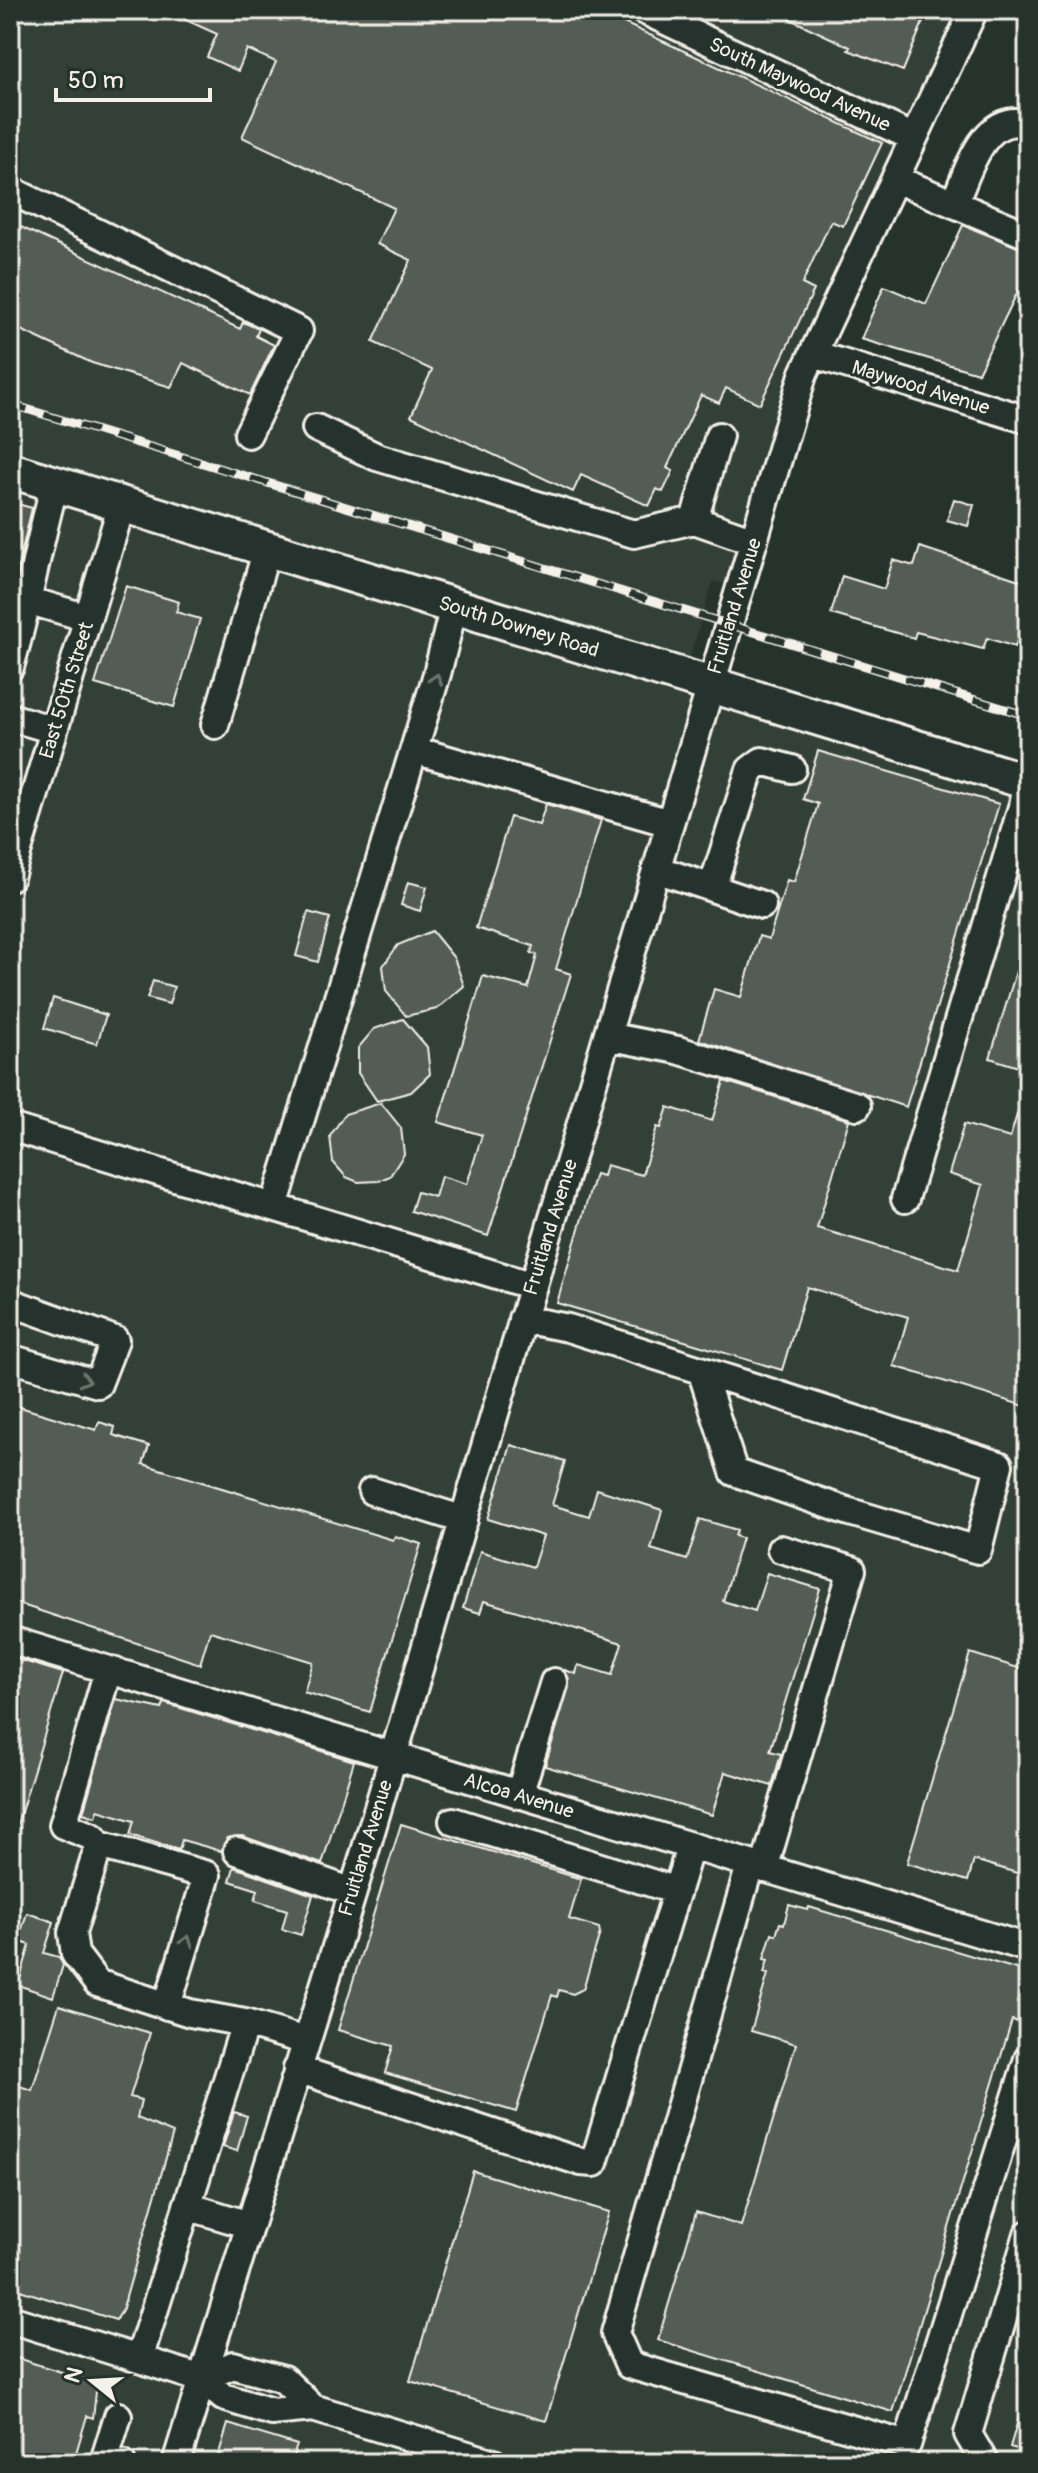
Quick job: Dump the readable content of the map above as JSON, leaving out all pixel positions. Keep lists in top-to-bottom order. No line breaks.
{"streets":{"main road":["South Downey Road"],"street":["South Maywood Avenue","Maywood Avenue","Fruitland Avenue","East 50th Street","Alcoa Avenue"]},"crossings":[["South Maywood Avenue","Fruitland Avenue"],["Maywood Avenue","Fruitland Avenue"],["Fruitland Avenue","South Downey Road"],["Fruitland Avenue","Alcoa Avenue"],["South Downey Road","East 50th Street"]],"scale_bar":"50 m","north":"left"}
